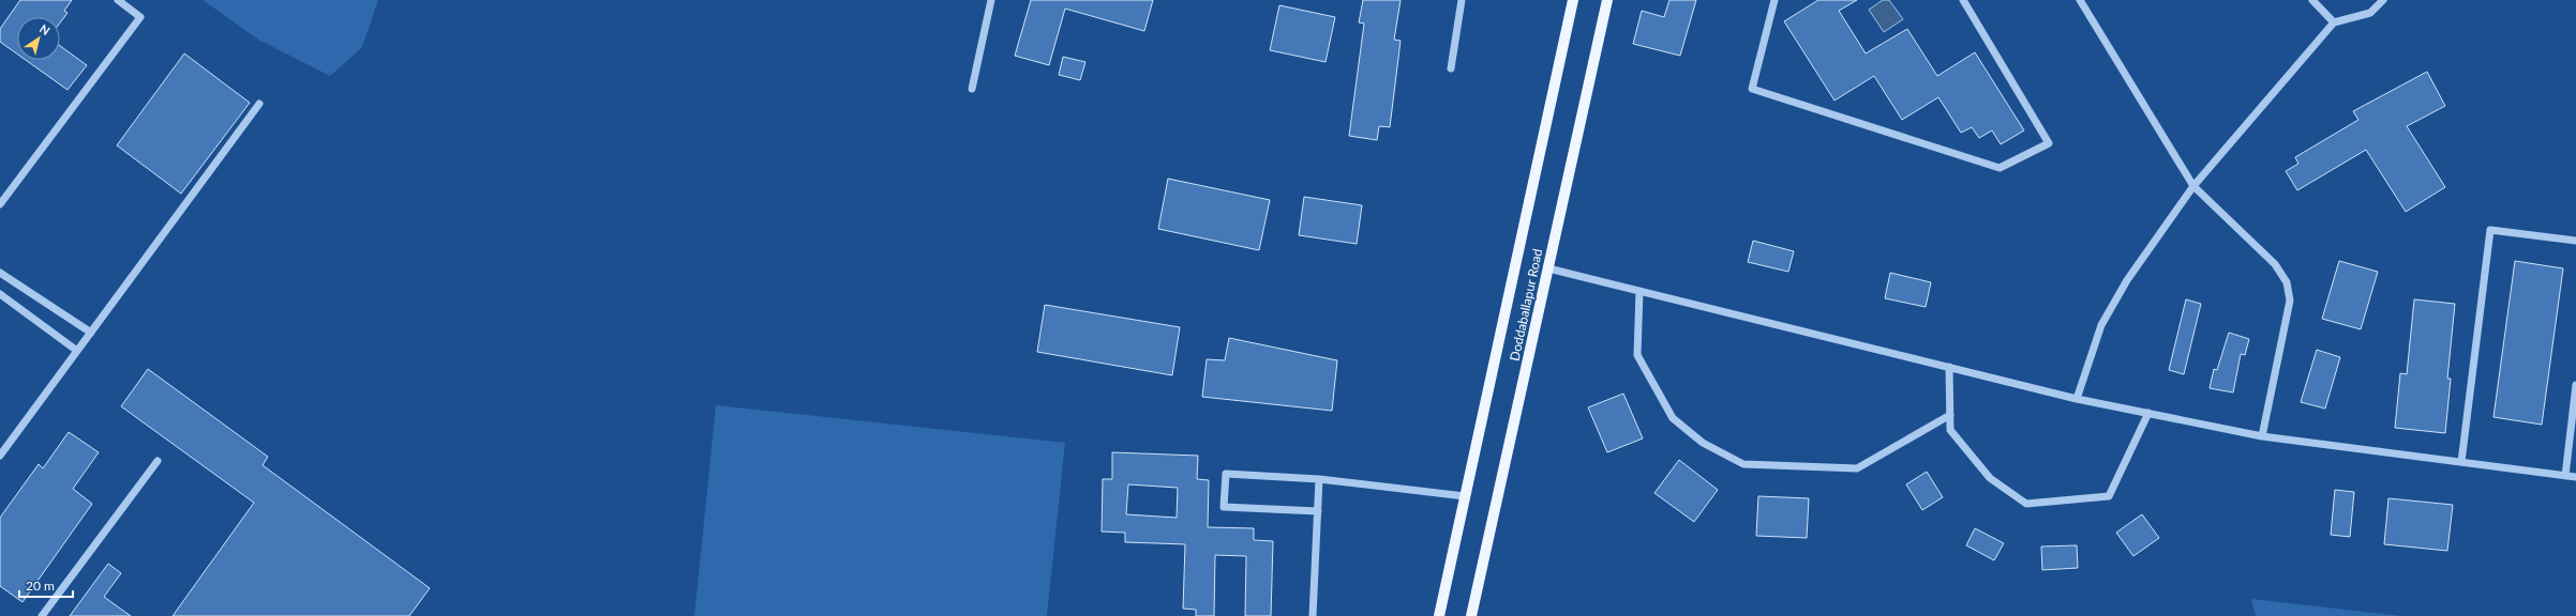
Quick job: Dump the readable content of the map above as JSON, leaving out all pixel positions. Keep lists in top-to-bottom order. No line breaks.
{"streets":{"main road":["Doddaballapur Road"]},"scale_bar":"20 m","north":"top right"}
